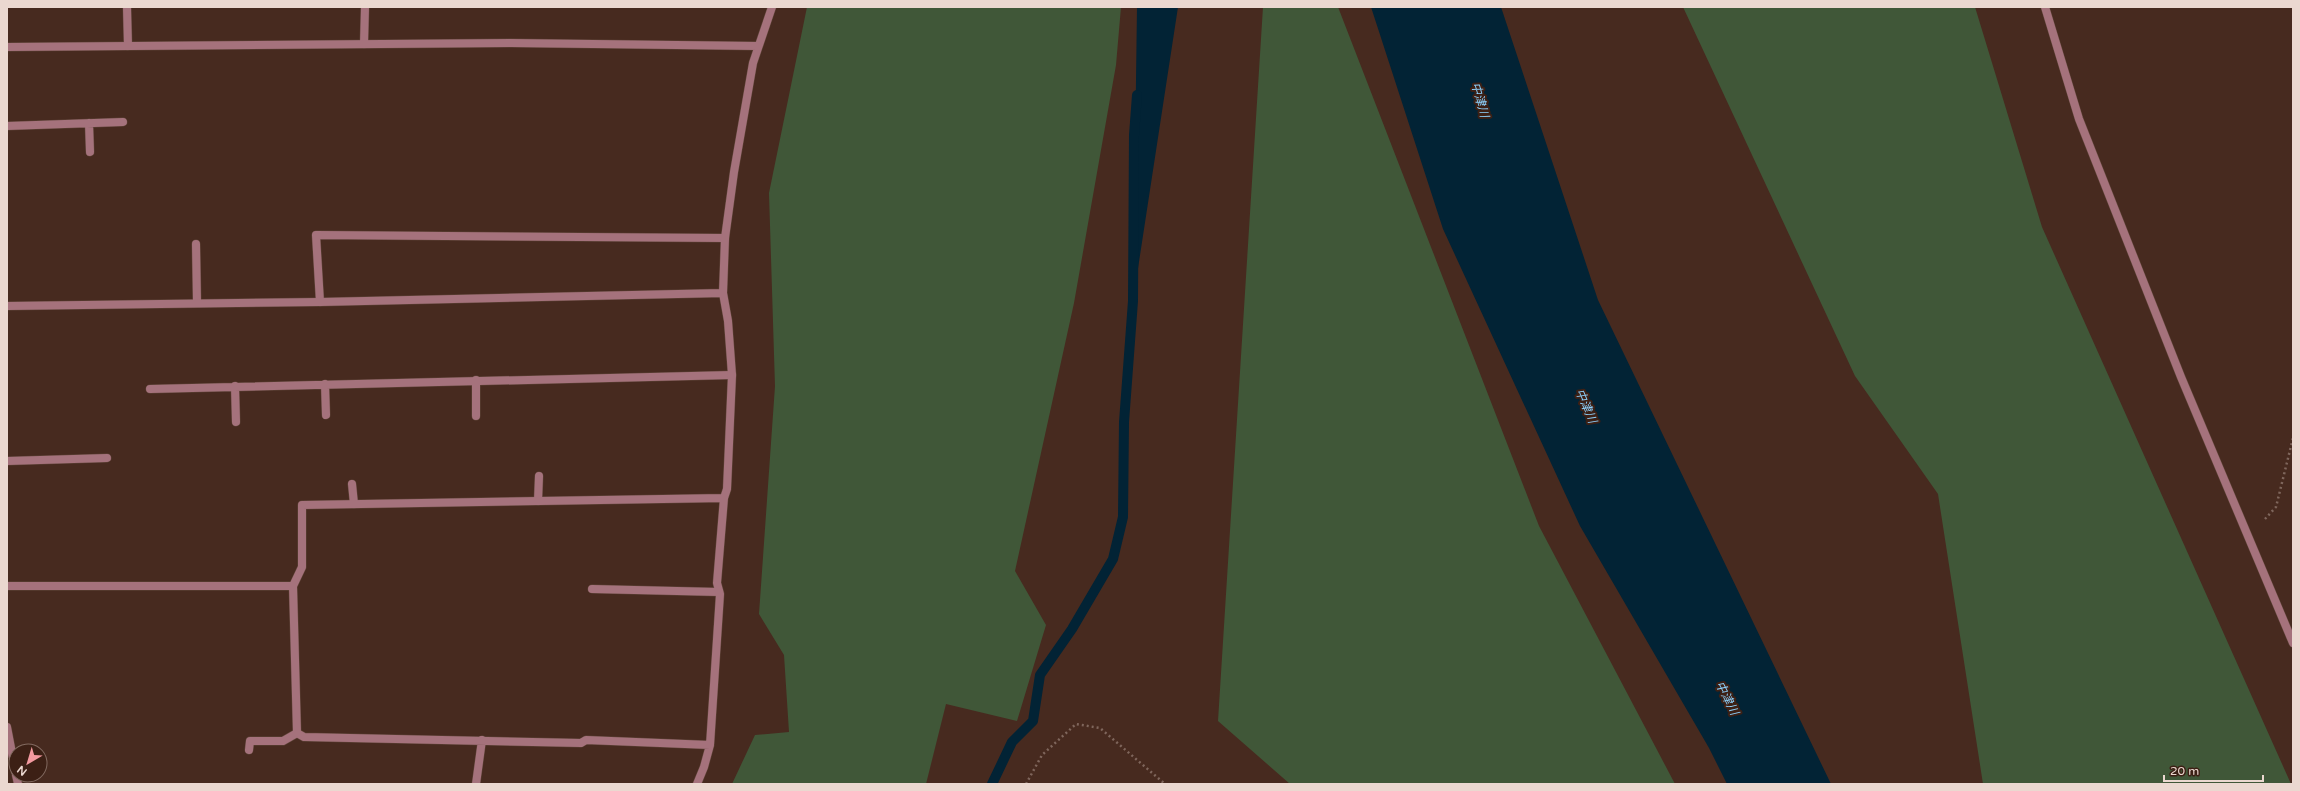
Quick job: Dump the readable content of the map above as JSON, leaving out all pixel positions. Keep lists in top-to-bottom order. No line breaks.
{"water":["中津川"],"scale_bar":"20 m","north":"bottom left"}
